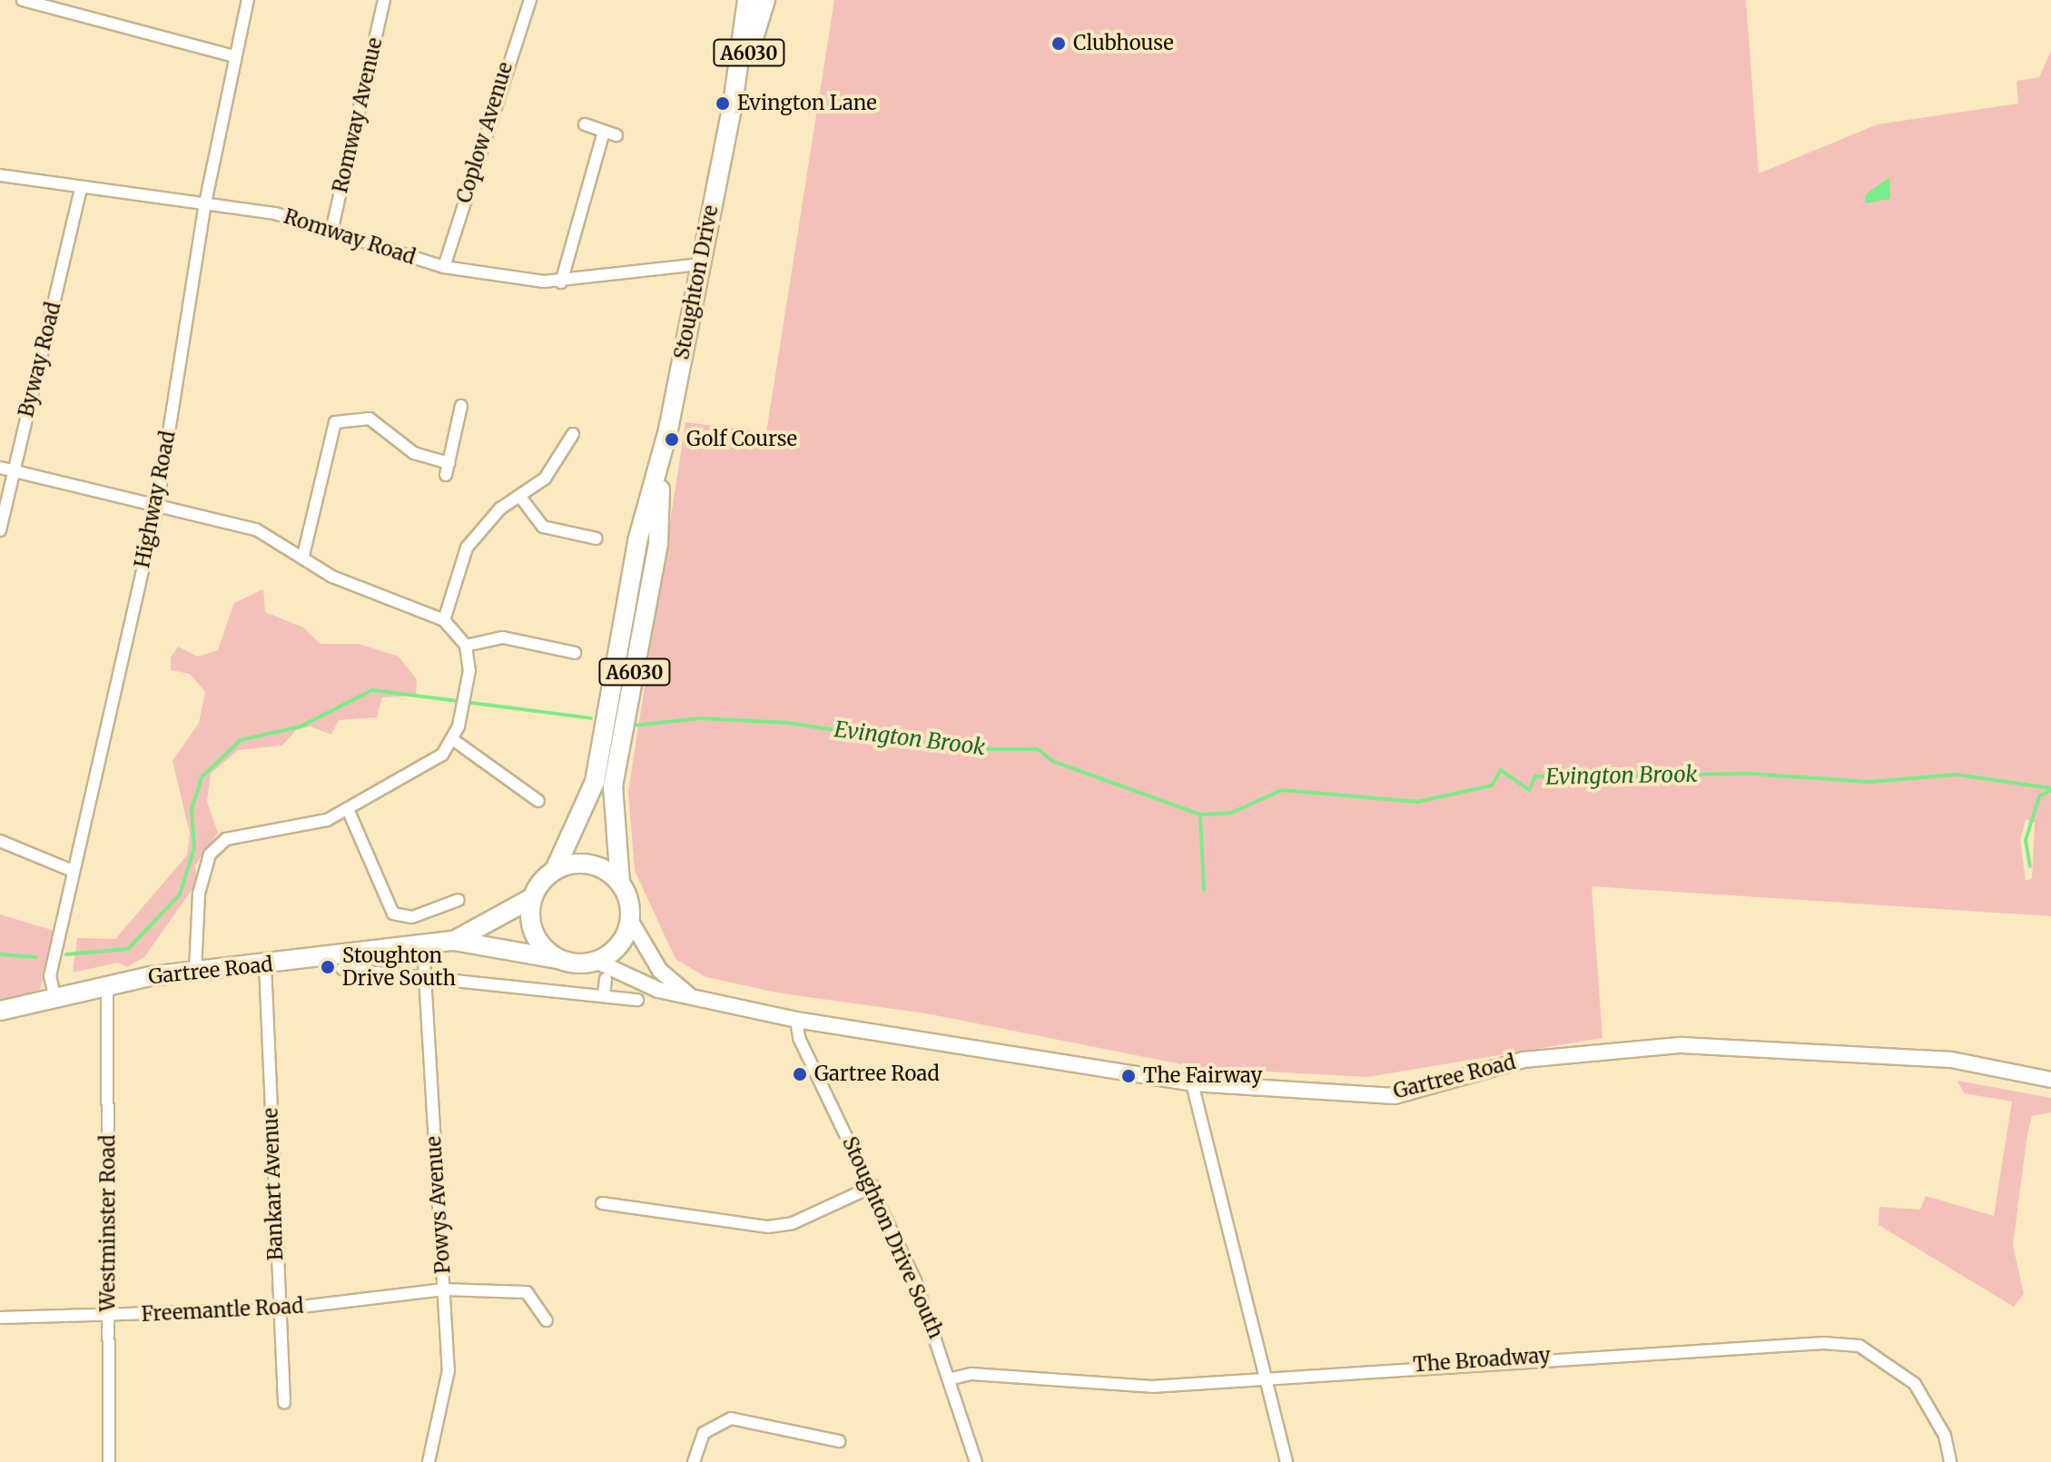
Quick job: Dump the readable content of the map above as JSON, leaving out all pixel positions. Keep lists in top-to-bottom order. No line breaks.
{"streets":{"highway":["A6030","Stoughton Drive","Gartree Road"],"street":["Romway Avenue","Coplow Avenue","Romway Road","Byway Road","Highway Road","Bankart Avenue","Powys Avenue","Westminster Road","Stoughton Drive South","Freemantle Road","The Broadway"]},"crossings":[["Romway Avenue","Romway Road"],["Coplow Avenue","Romway Road"],["Romway Road","Stoughton Drive"],["Romway Road","Byway Road"],["Romway Road","Highway Road"],["Stoughton Drive","Gartree Road"],["Highway Road","Gartree Road"],["Gartree Road","Bankart Avenue"],["Gartree Road","Powys Avenue"],["Gartree Road","Westminster Road"],["Gartree Road","Stoughton Drive South"],["Bankart Avenue","Freemantle Road"],["Powys Avenue","Freemantle Road"],["Westminster Road","Freemantle Road"],["Stoughton Drive South","The Broadway"]],"water":["Evington Brook"],"places":["Clubhouse","Evington Lane","Golf Course","Stoughton Drive South","Gartree Road","The Fairway"]}
